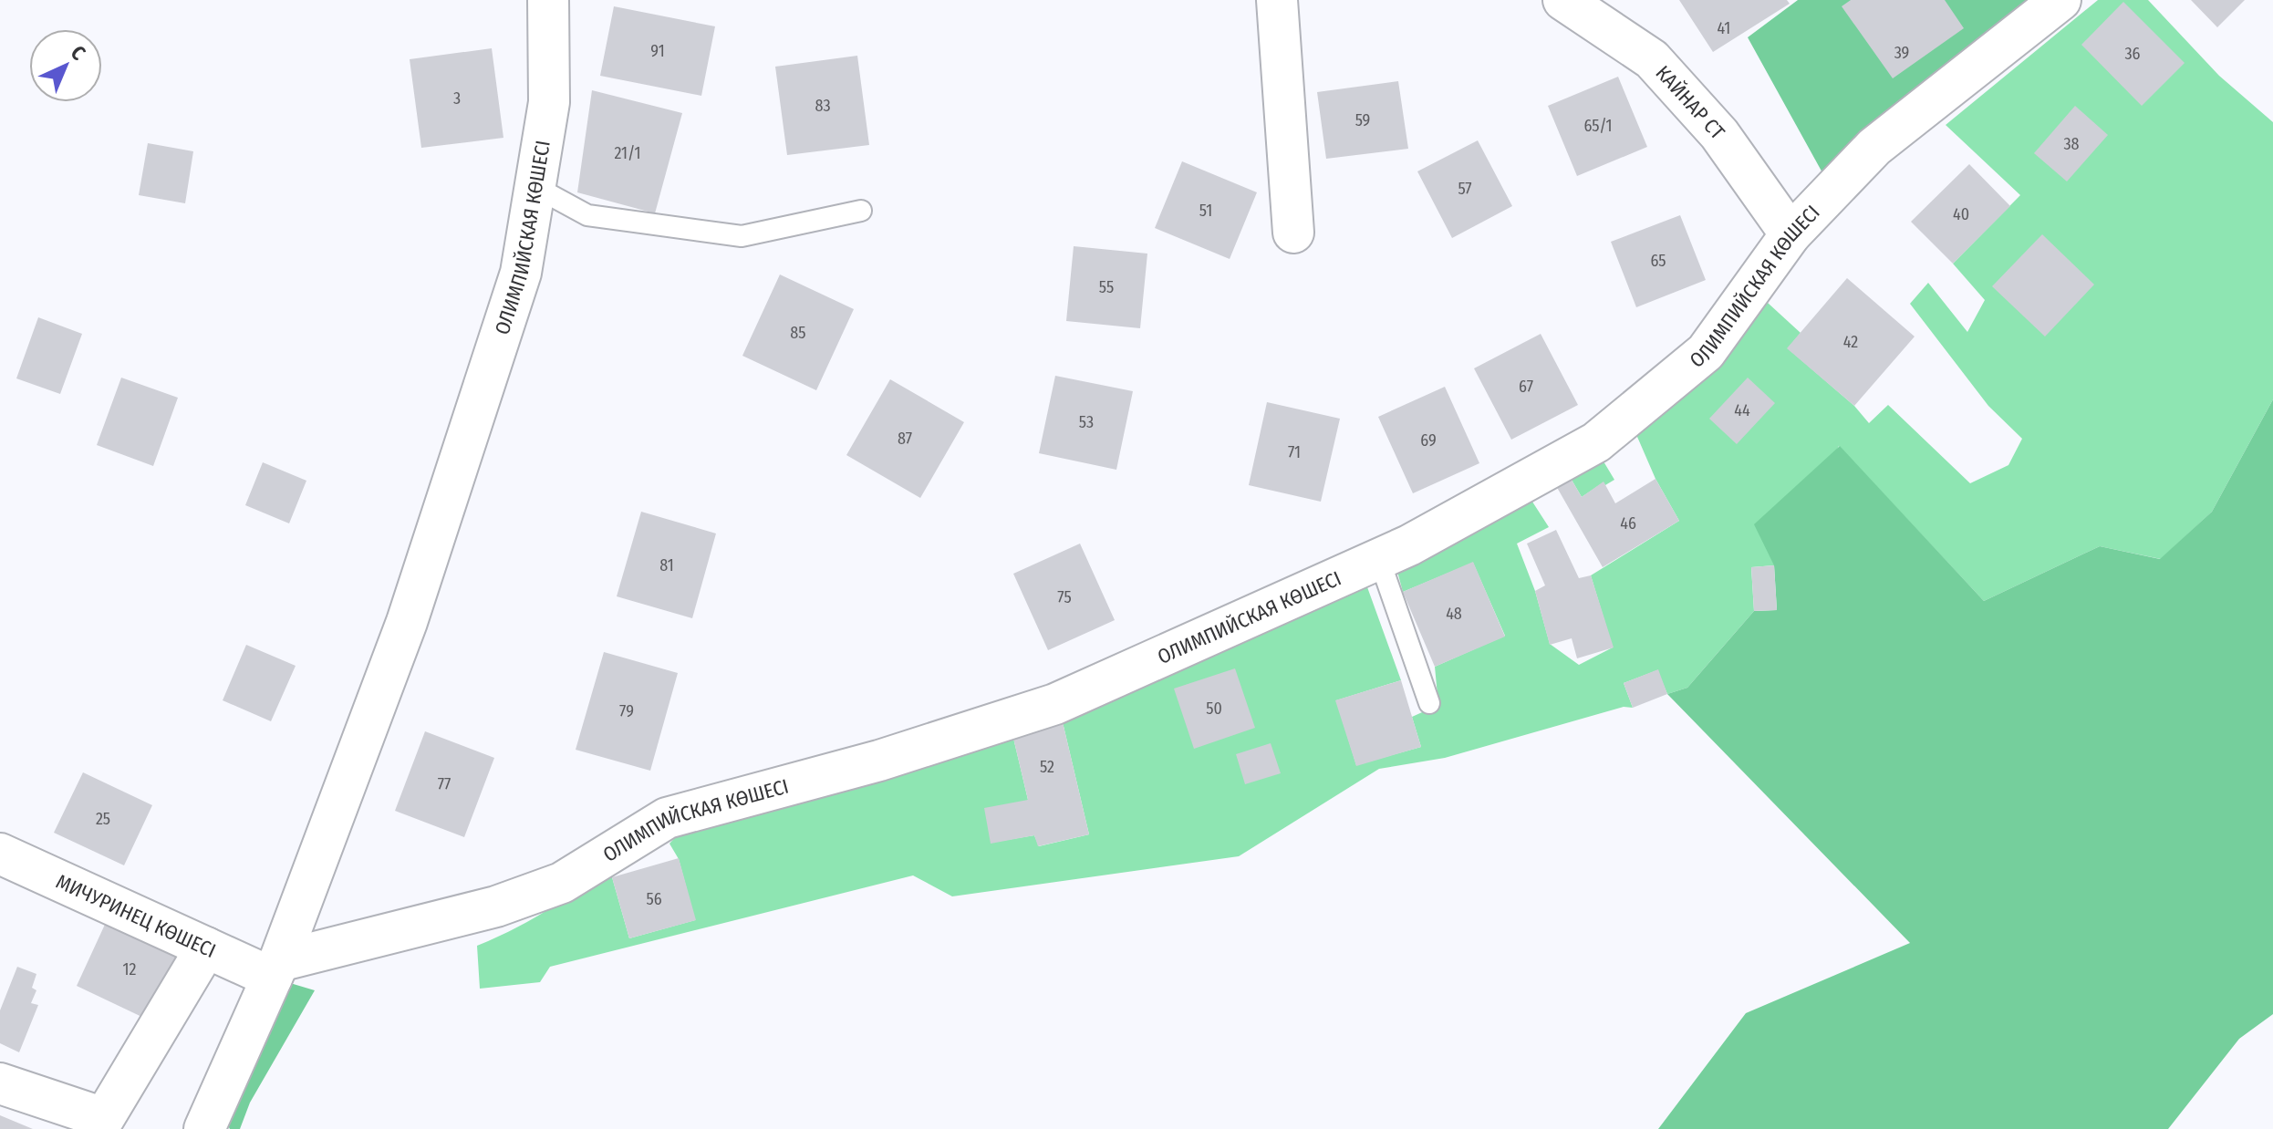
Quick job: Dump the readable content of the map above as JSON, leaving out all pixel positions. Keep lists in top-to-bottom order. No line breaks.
{"streets":{"street":["КАЙНАР СТ","ОЛИМПИЙСКАЯ КӨШЕСІ","МИЧУРИНЕЦ КӨШЕСІ"]},"crossings":[["КАЙНАР СТ","ОЛИМПИЙСКАЯ КӨШЕСІ"],["ОЛИМПИЙСКАЯ КӨШЕСІ","МИЧУРИНЕЦ КӨШЕСІ"]],"house_numbers":["41","91","39","36","3","83","59","65/1","38","21/1","57","51","40","65","55","85","42","67","44","53","87","69","71","46","81","75","48","50","79","52","77","25","56","12"],"north":"top right"}
